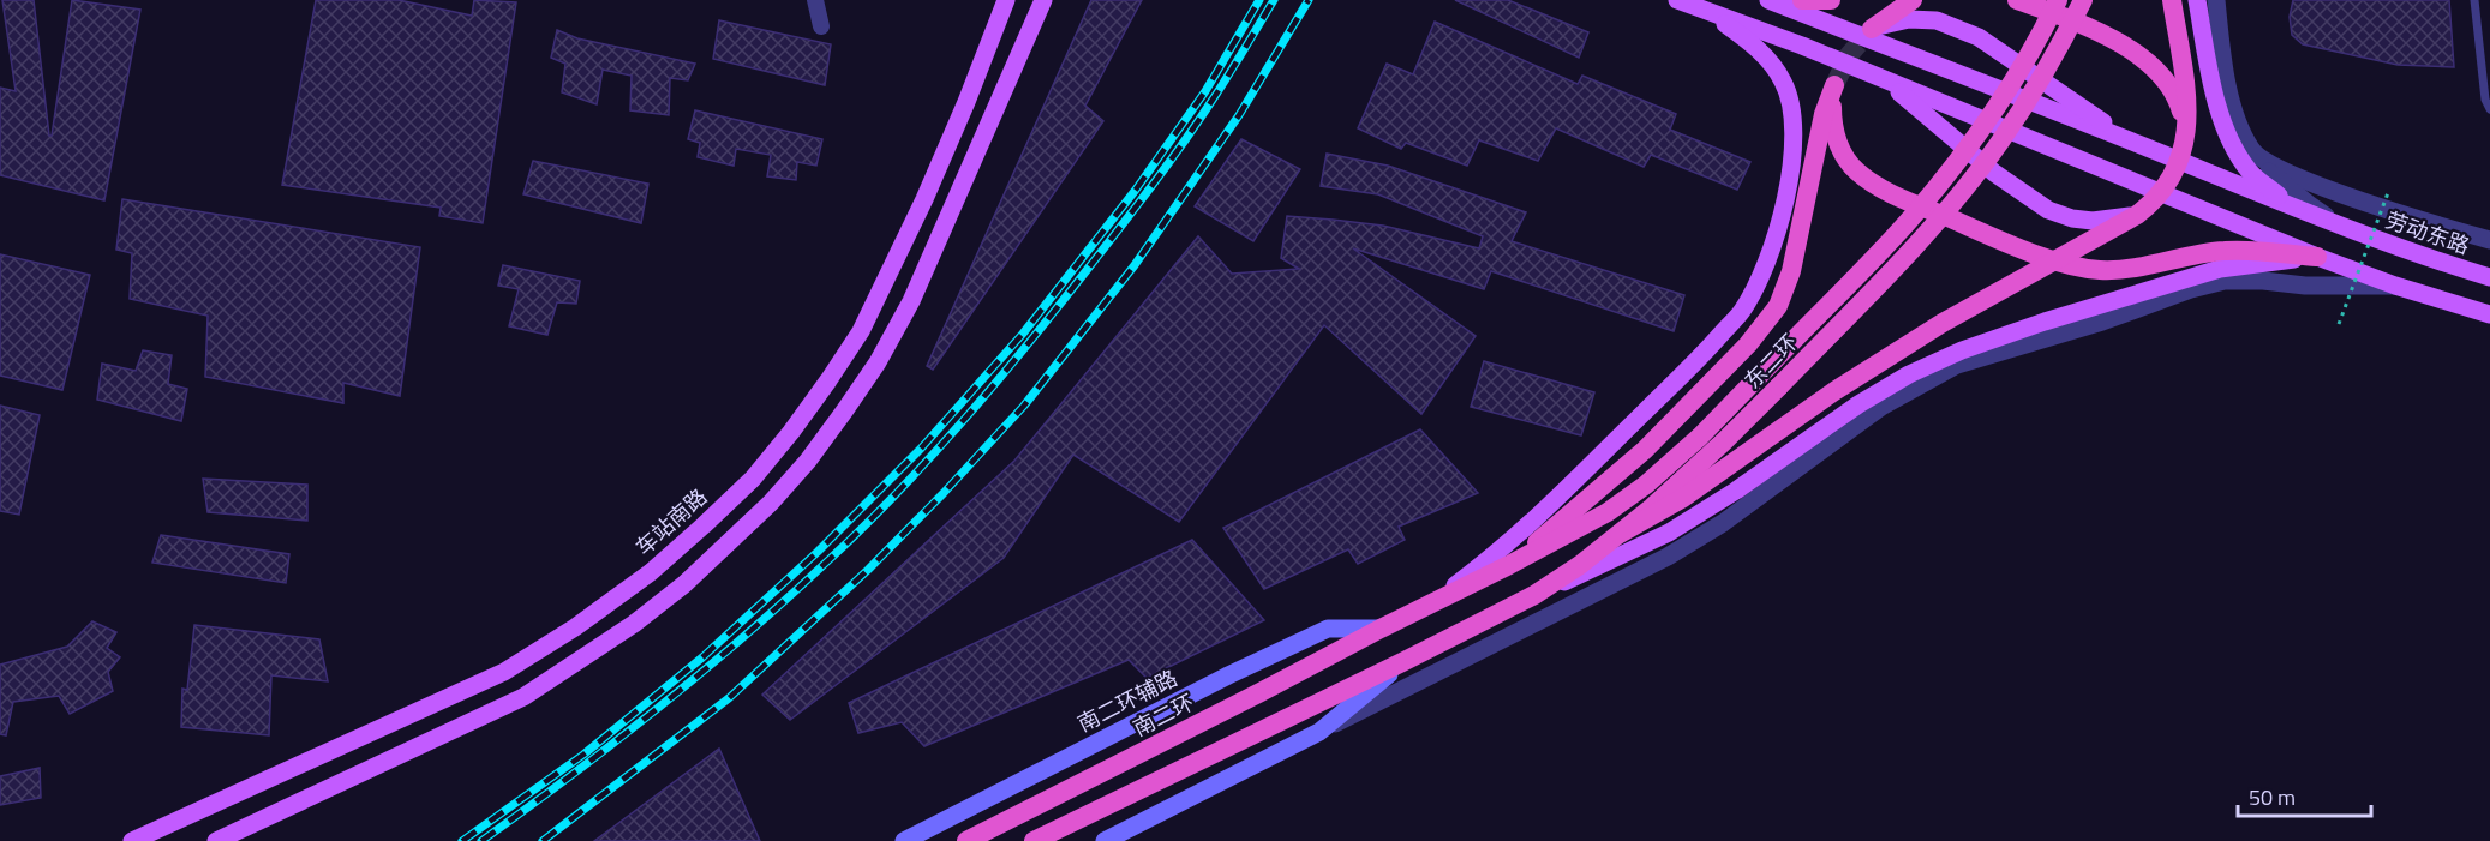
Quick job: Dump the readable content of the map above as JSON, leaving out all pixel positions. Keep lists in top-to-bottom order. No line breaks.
{"streets":{"highway":["东二环","南二环"],"main road":["劳动东路","车站南路","南二环辅路"]},"crossings":[["东二环","南二环辅路"],["东二环","南二环"],["南二环辅路","南二环"]],"scale_bar":"50 m"}
